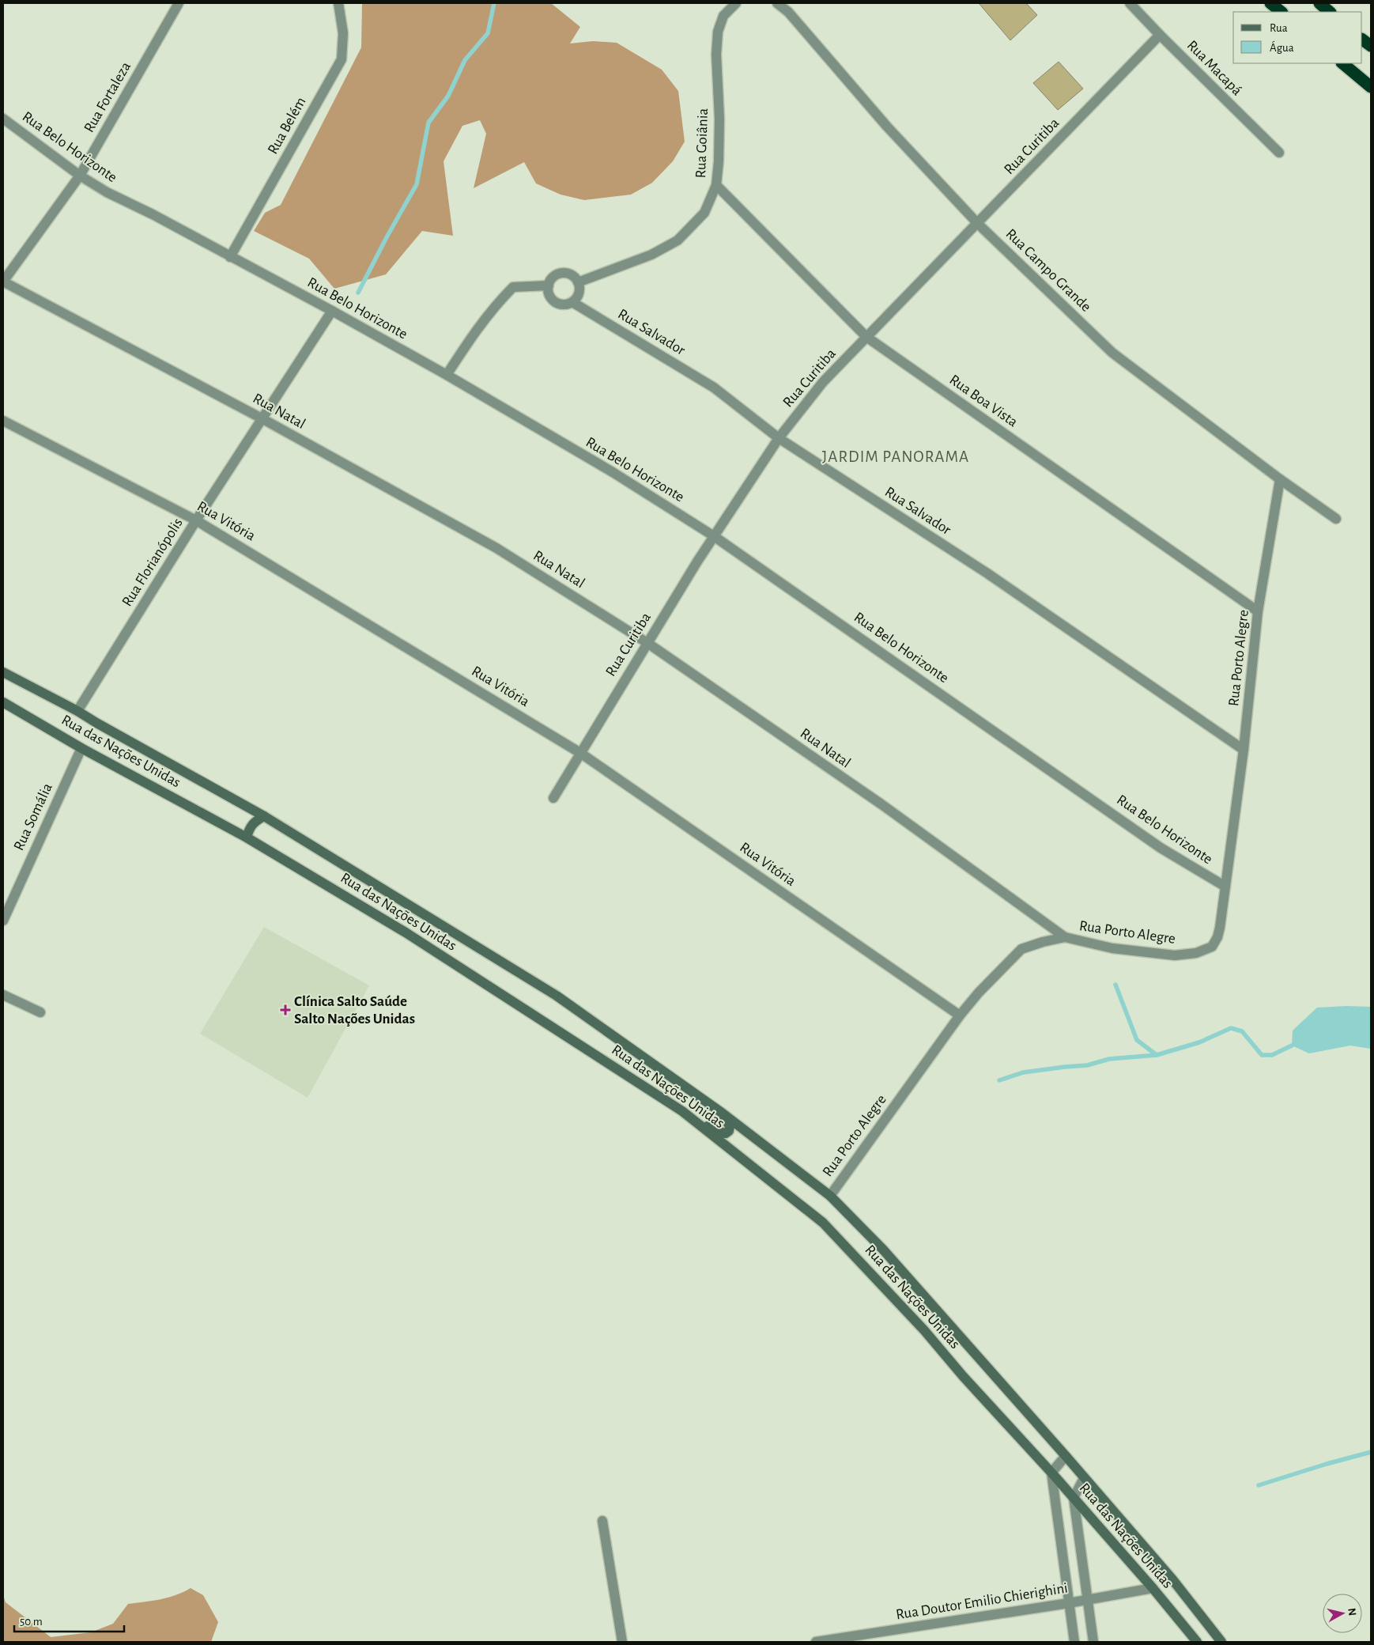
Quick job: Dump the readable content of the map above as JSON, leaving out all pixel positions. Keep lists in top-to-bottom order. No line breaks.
{"streets":{"main road":["Rua das Nações Unidas"],"street":["Rua Macapá","Rua Fortaleza","Rua Belém","Rua Goiânia","Rua Curitiba","Rua Belo Horizonte","Rua Campo Grande","Rua Salvador","Rua Boa Vista","Rua Natal","Rua Vitória","Rua Florianópolis","Rua Porto Alegre","Rua Somália","Rua Doutor Emilio Chierighini"]},"crossings":[["Rua Macapá","Rua Curitiba"],["Rua Fortaleza","Rua Belo Horizonte"],["Rua Fortaleza","Rua Natal"],["Rua Belém","Rua Belo Horizonte"],["Rua Goiânia","Rua Salvador"],["Rua Goiânia","Rua Boa Vista"],["Rua Curitiba","Rua Belo Horizonte"],["Rua Curitiba","Rua Campo Grande"],["Rua Curitiba","Rua Salvador"],["Rua Curitiba","Rua Boa Vista"],["Rua Curitiba","Rua Natal"],["Rua Curitiba","Rua Vitória"],["Rua Belo Horizonte","Rua Florianópolis"],["Rua Belo Horizonte","Rua Porto Alegre"],["Rua Campo Grande","Rua Porto Alegre"],["Rua Salvador","Rua Porto Alegre"],["Rua Boa Vista","Rua Porto Alegre"],["Rua Natal","Rua Florianópolis"],["Rua Natal","Rua Porto Alegre"],["Rua Vitória","Rua Florianópolis"],["Rua Vitória","Rua Porto Alegre"],["Rua Florianópolis","Rua das Nações Unidas"],["Rua Porto Alegre","Rua das Nações Unidas"],["Rua das Nações Unidas","Rua Somália"],["Rua das Nações Unidas","Rua Doutor Emilio Chierighini"]],"districts":["JARDIM PANORAMA"],"places":{"health":["Clínica Salto Saúde Salto Nações Unidas"]},"legend":["Rua","Água"],"scale_bar":"50 m","north":"right"}
